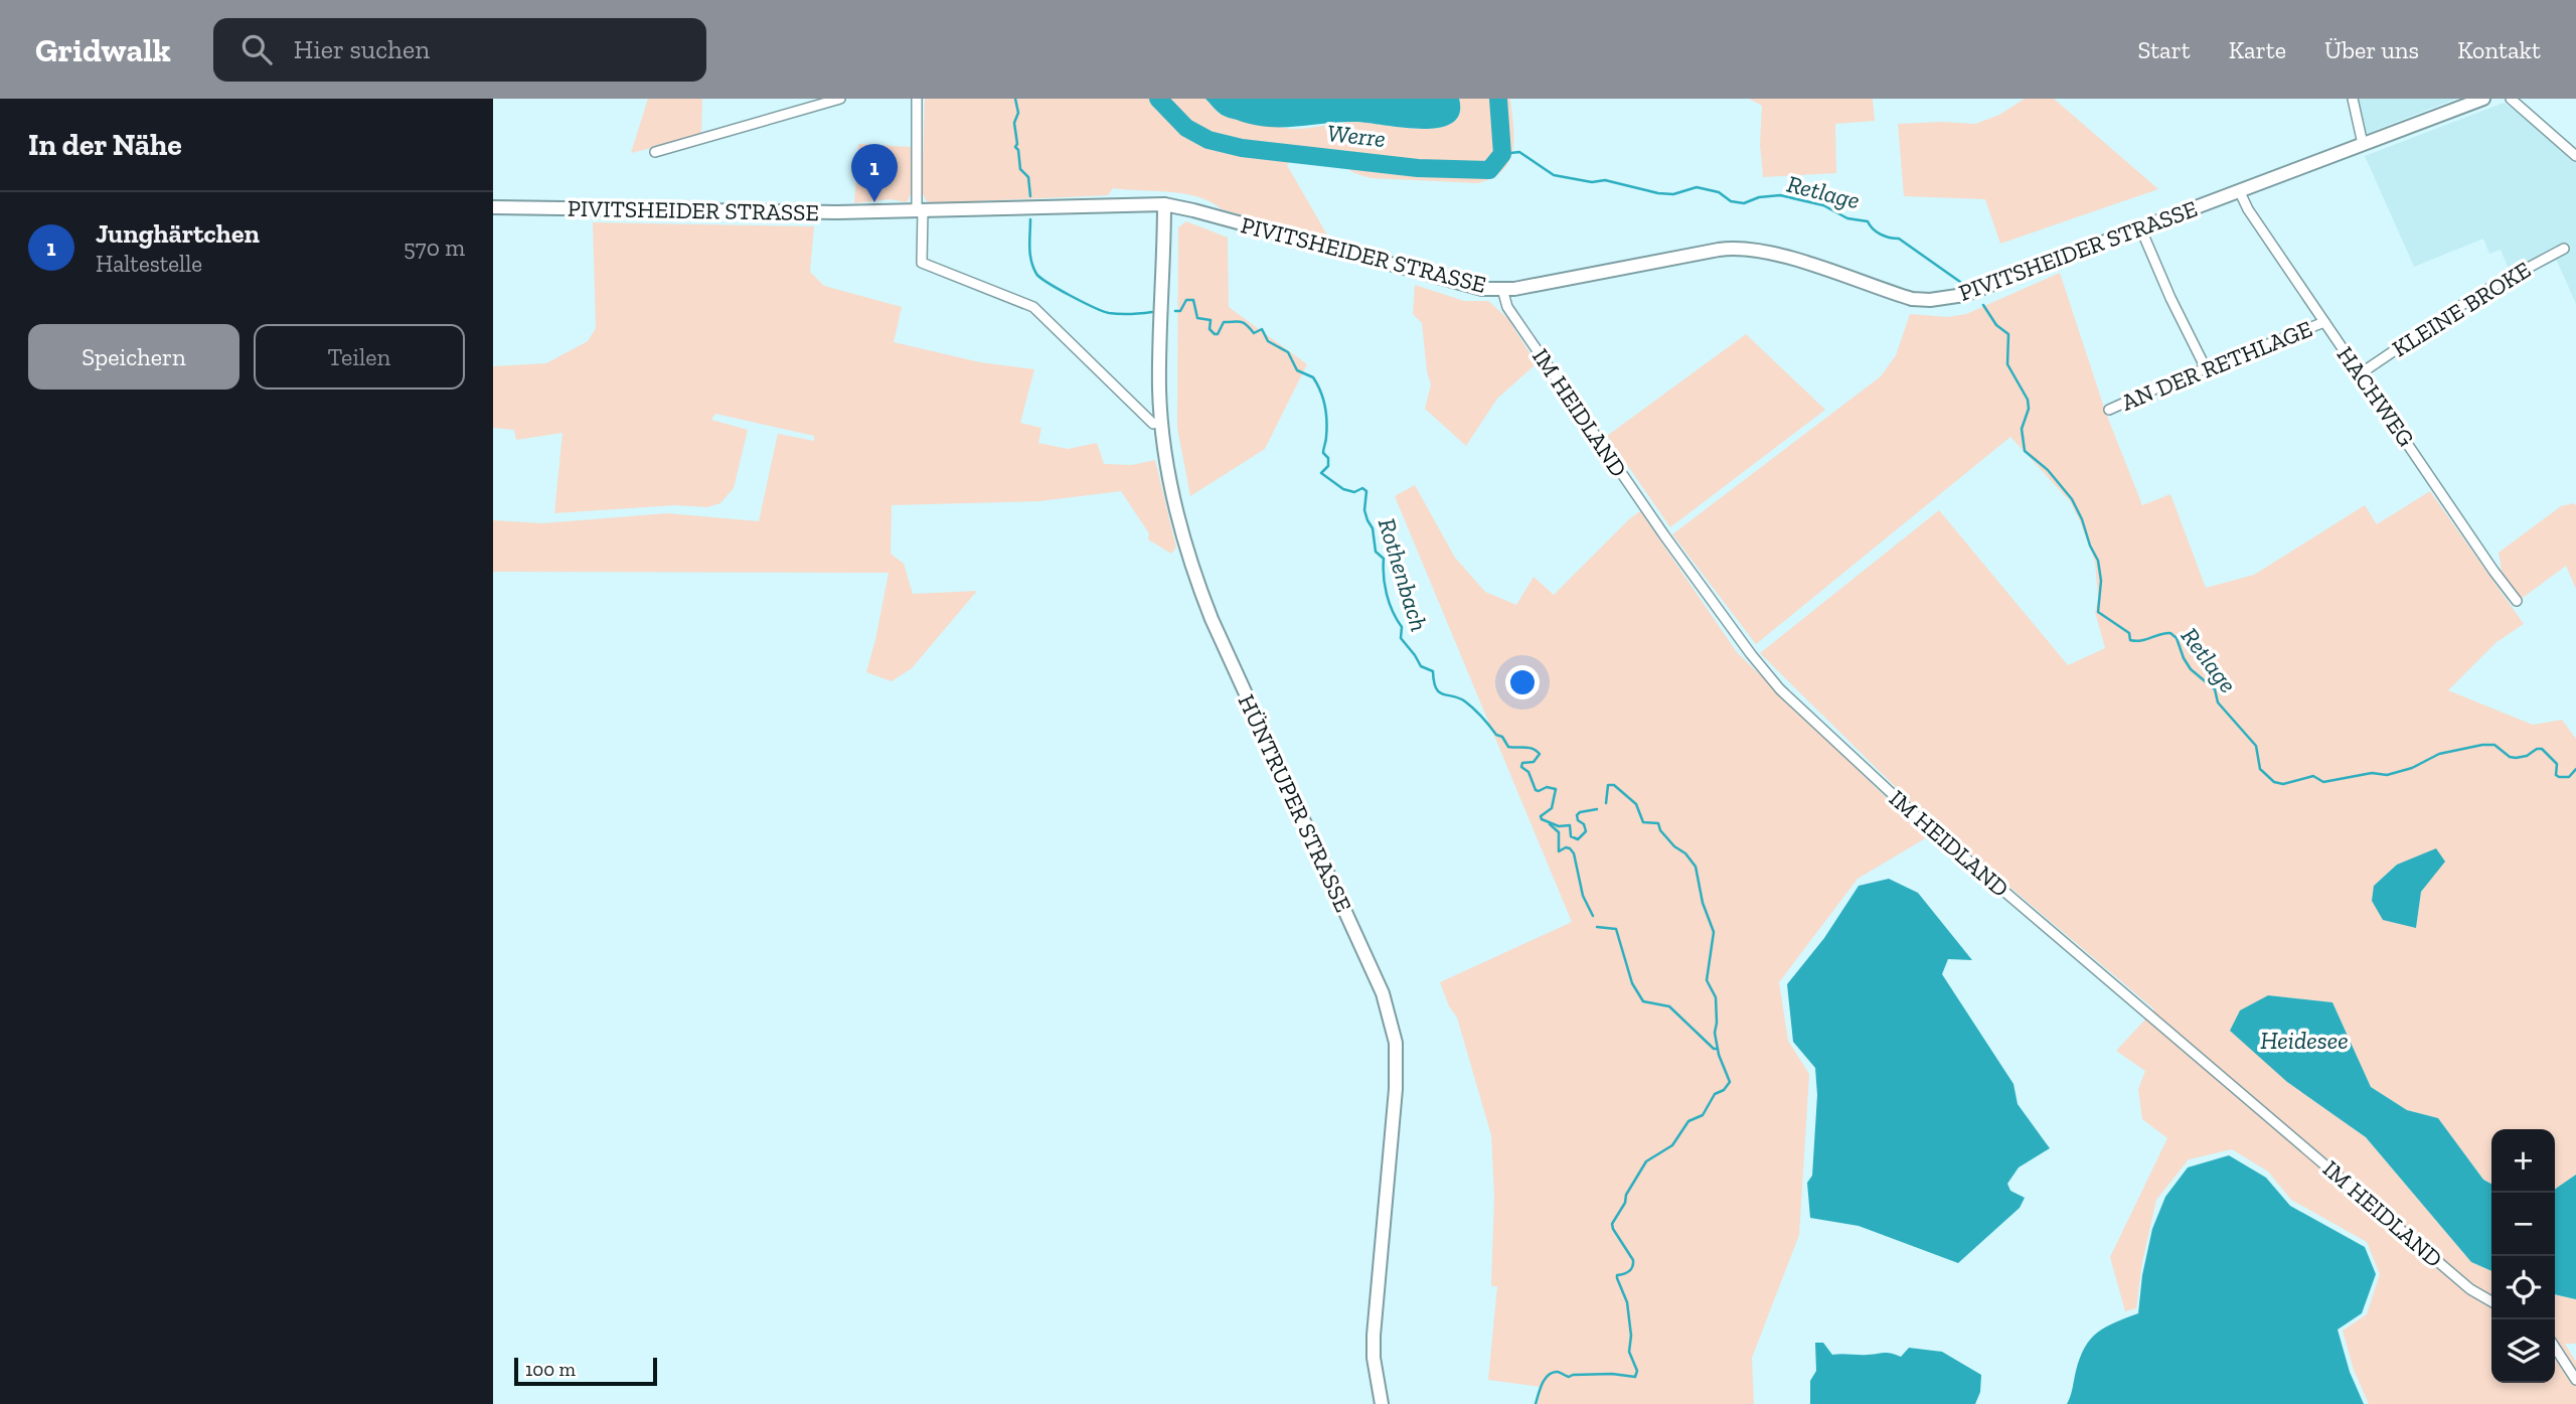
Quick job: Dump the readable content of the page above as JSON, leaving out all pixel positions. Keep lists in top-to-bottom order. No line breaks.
{"streets":{"main road":["PIVITSHEIDER STRASSE","HÜNTRUPER STRASSE"],"street":["KLEINE BROKE","AN DER RETHLAGE","HACHWEG","IM HEIDLAND"]},"crossings":[["PIVITSHEIDER STRASSE","HACHWEG"],["PIVITSHEIDER STRASSE","IM HEIDLAND"],["PIVITSHEIDER STRASSE","HÜNTRUPER STRASSE"],["KLEINE BROKE","HACHWEG"],["AN DER RETHLAGE","HACHWEG"]],"water":["Werre","Retlage","Rothenbach","Heidesee"],"scale_bar":"100 m","page":{"header":"Gridwalk","search":"Hier suchen","nav":["Start","Karte","Über uns","Kontakt"],"heading":"In der Nähe","pins":"1","list":[{"mark":"1","name":"Junghärtchen","note":"Haltestelle","value":"570 m"}],"buttons":["Speichern","Teilen"],"map_buttons":["+","−"],"scale":"100 m"}}
